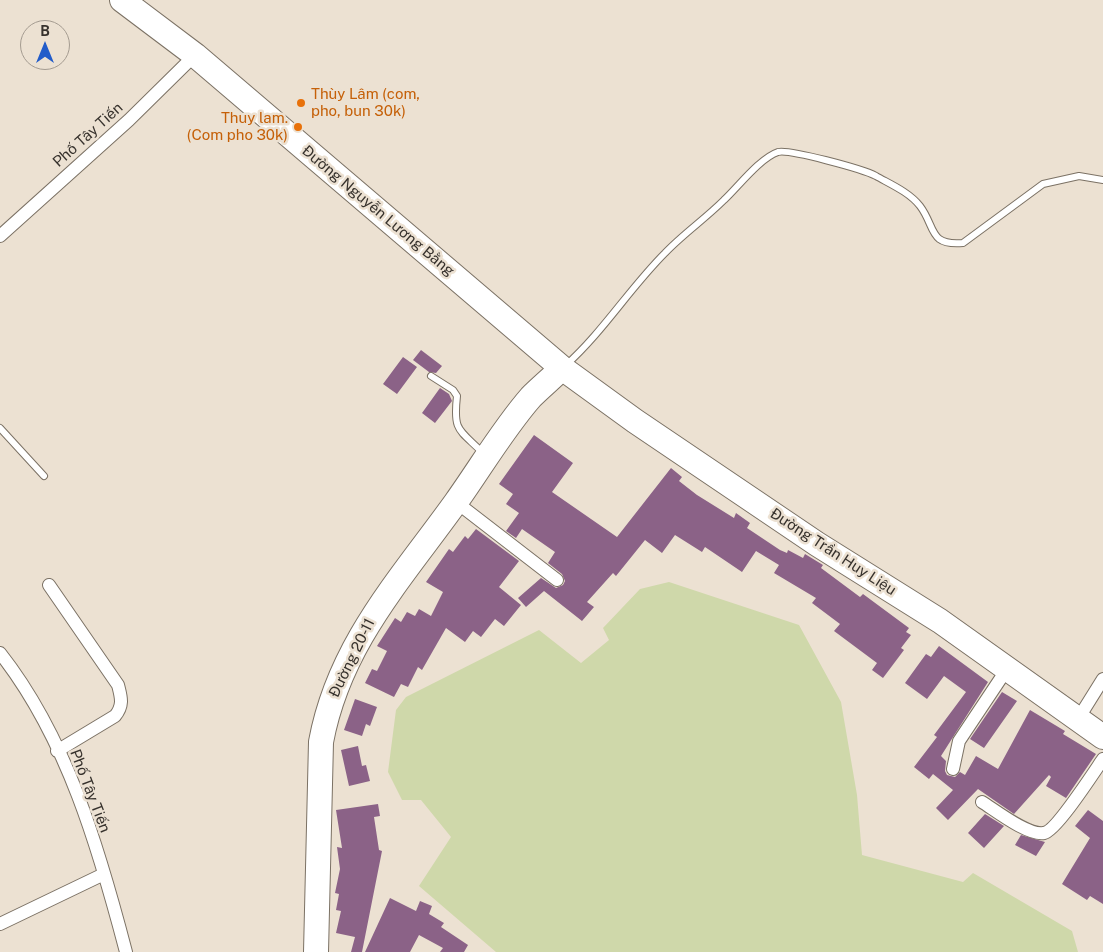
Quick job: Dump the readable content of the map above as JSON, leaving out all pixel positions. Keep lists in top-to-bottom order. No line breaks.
{"streets":{"highway":["Đường Nguyễn Lương Bằng","Đường Trần Huy Liệu","Đường 20-11"],"street":["Phố Tây Tiến"]},"crossings":[["Phố Tây Tiến","Đường Nguyễn Lương Bằng"],["Đường Nguyễn Lương Bằng","Đường Trần Huy Liệu"],["Đường Nguyễn Lương Bằng","Đường 20-11"],["Đường Trần Huy Liệu","Đường 20-11"]],"places":["Thùy Lâm (com, pho, bun 30k)","Thuy lam. (Com pho 30k)"],"north":"top"}
